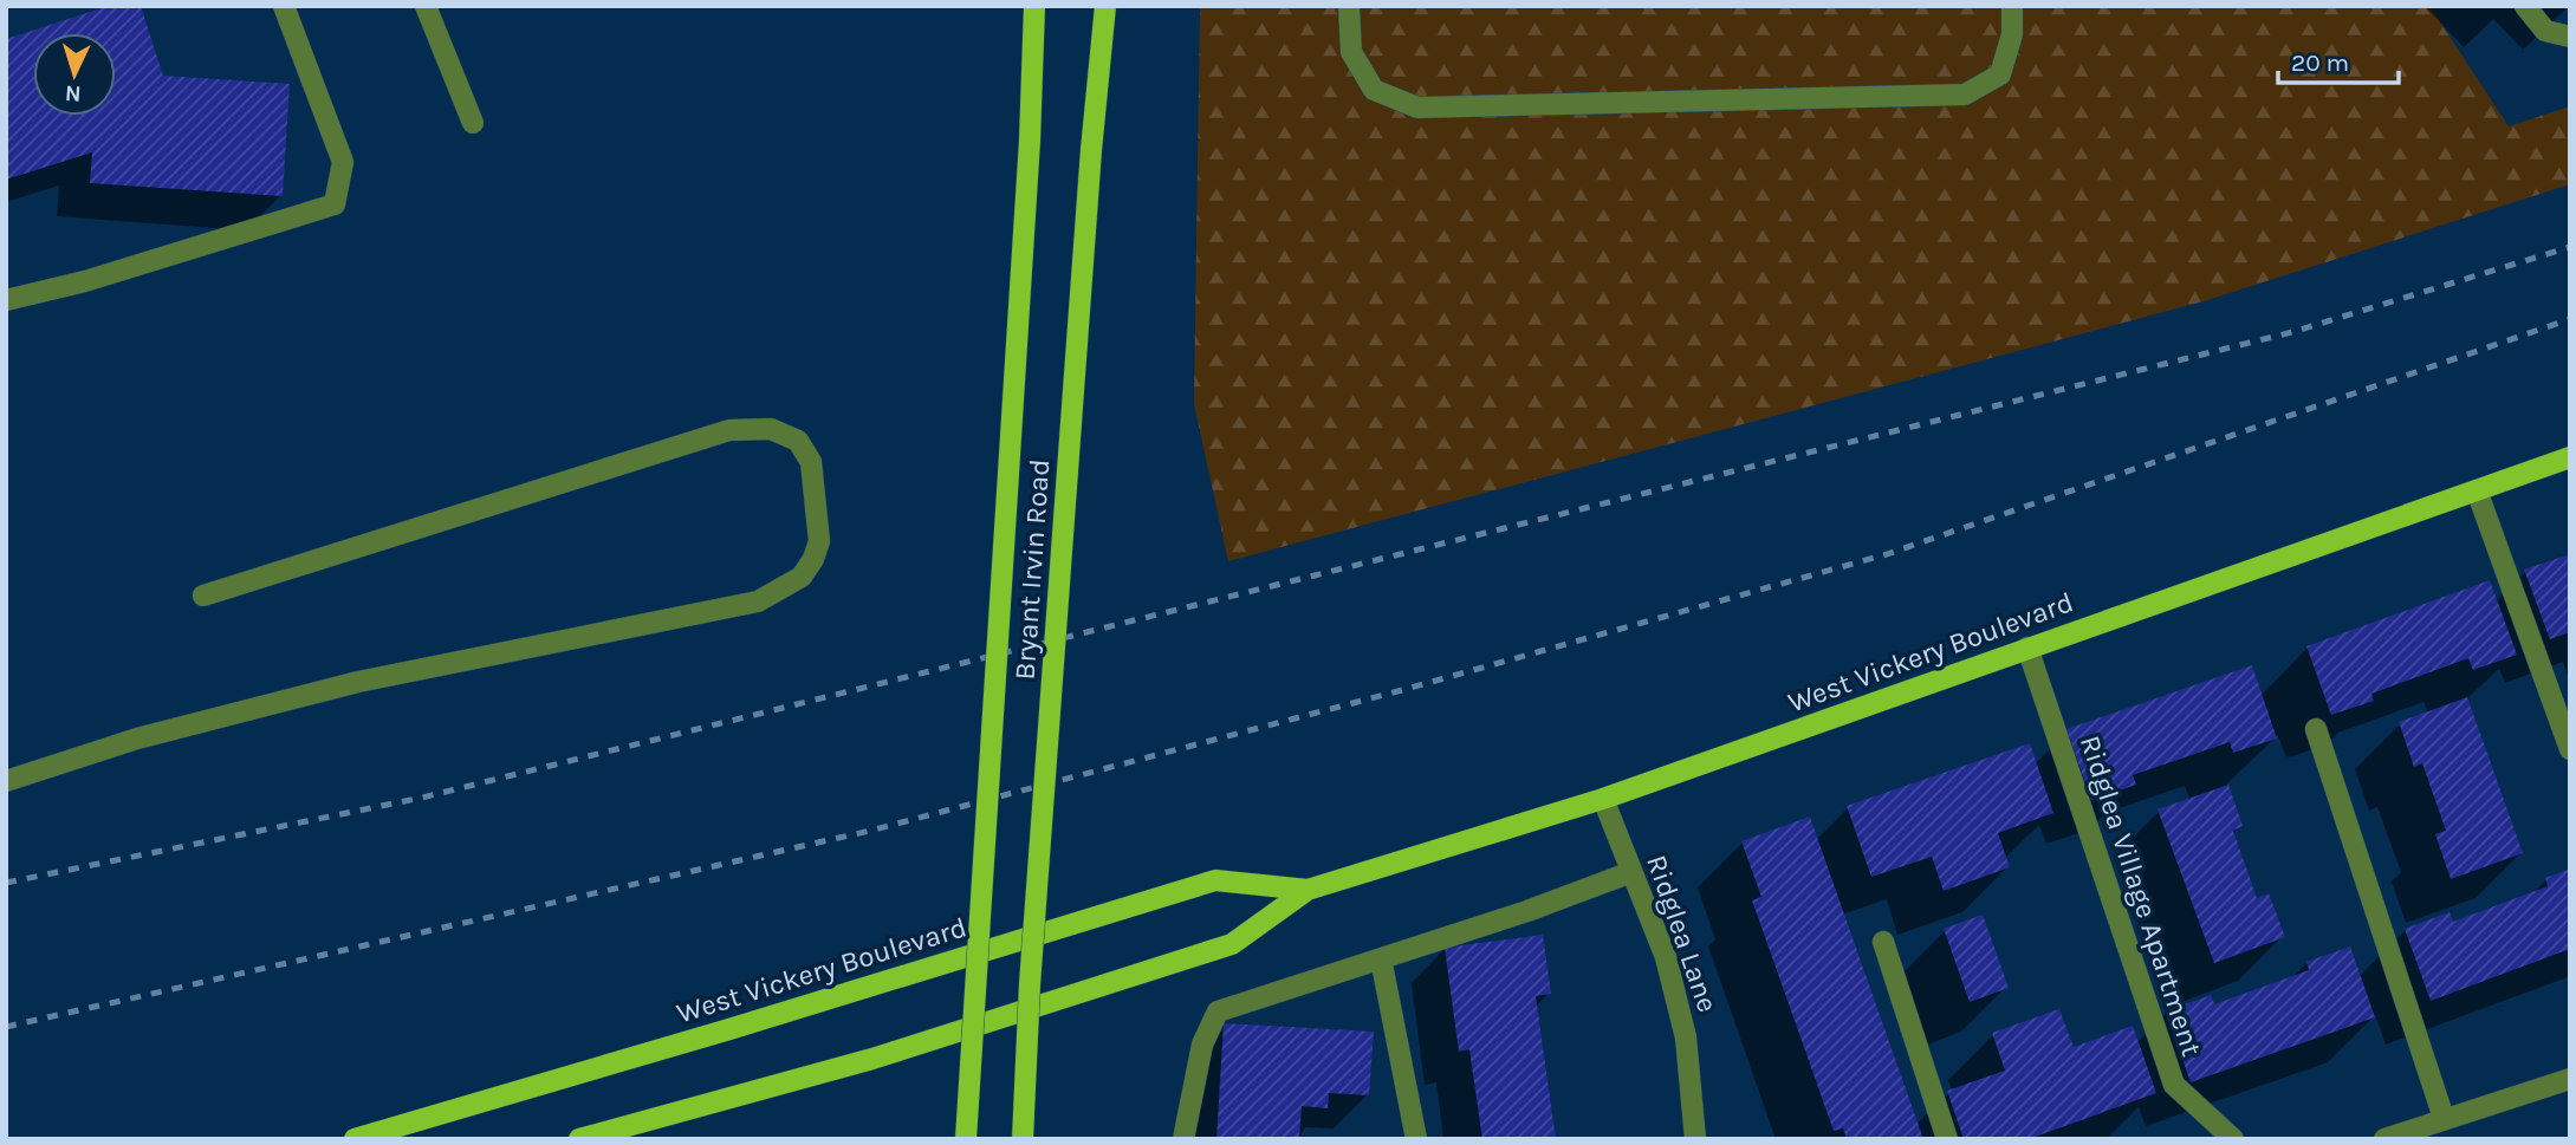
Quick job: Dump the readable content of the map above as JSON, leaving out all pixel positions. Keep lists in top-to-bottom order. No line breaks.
{"streets":{"main road":["Bryant Irvin Road","West Vickery Boulevard"],"street":["Ridglea Village Apartment","Ridglea Lane"]},"crossings":[["West Vickery Boulevard","Ridglea Village Apartment"],["West Vickery Boulevard","Ridglea Lane"]],"scale_bar":"20 m","north":"bottom"}
